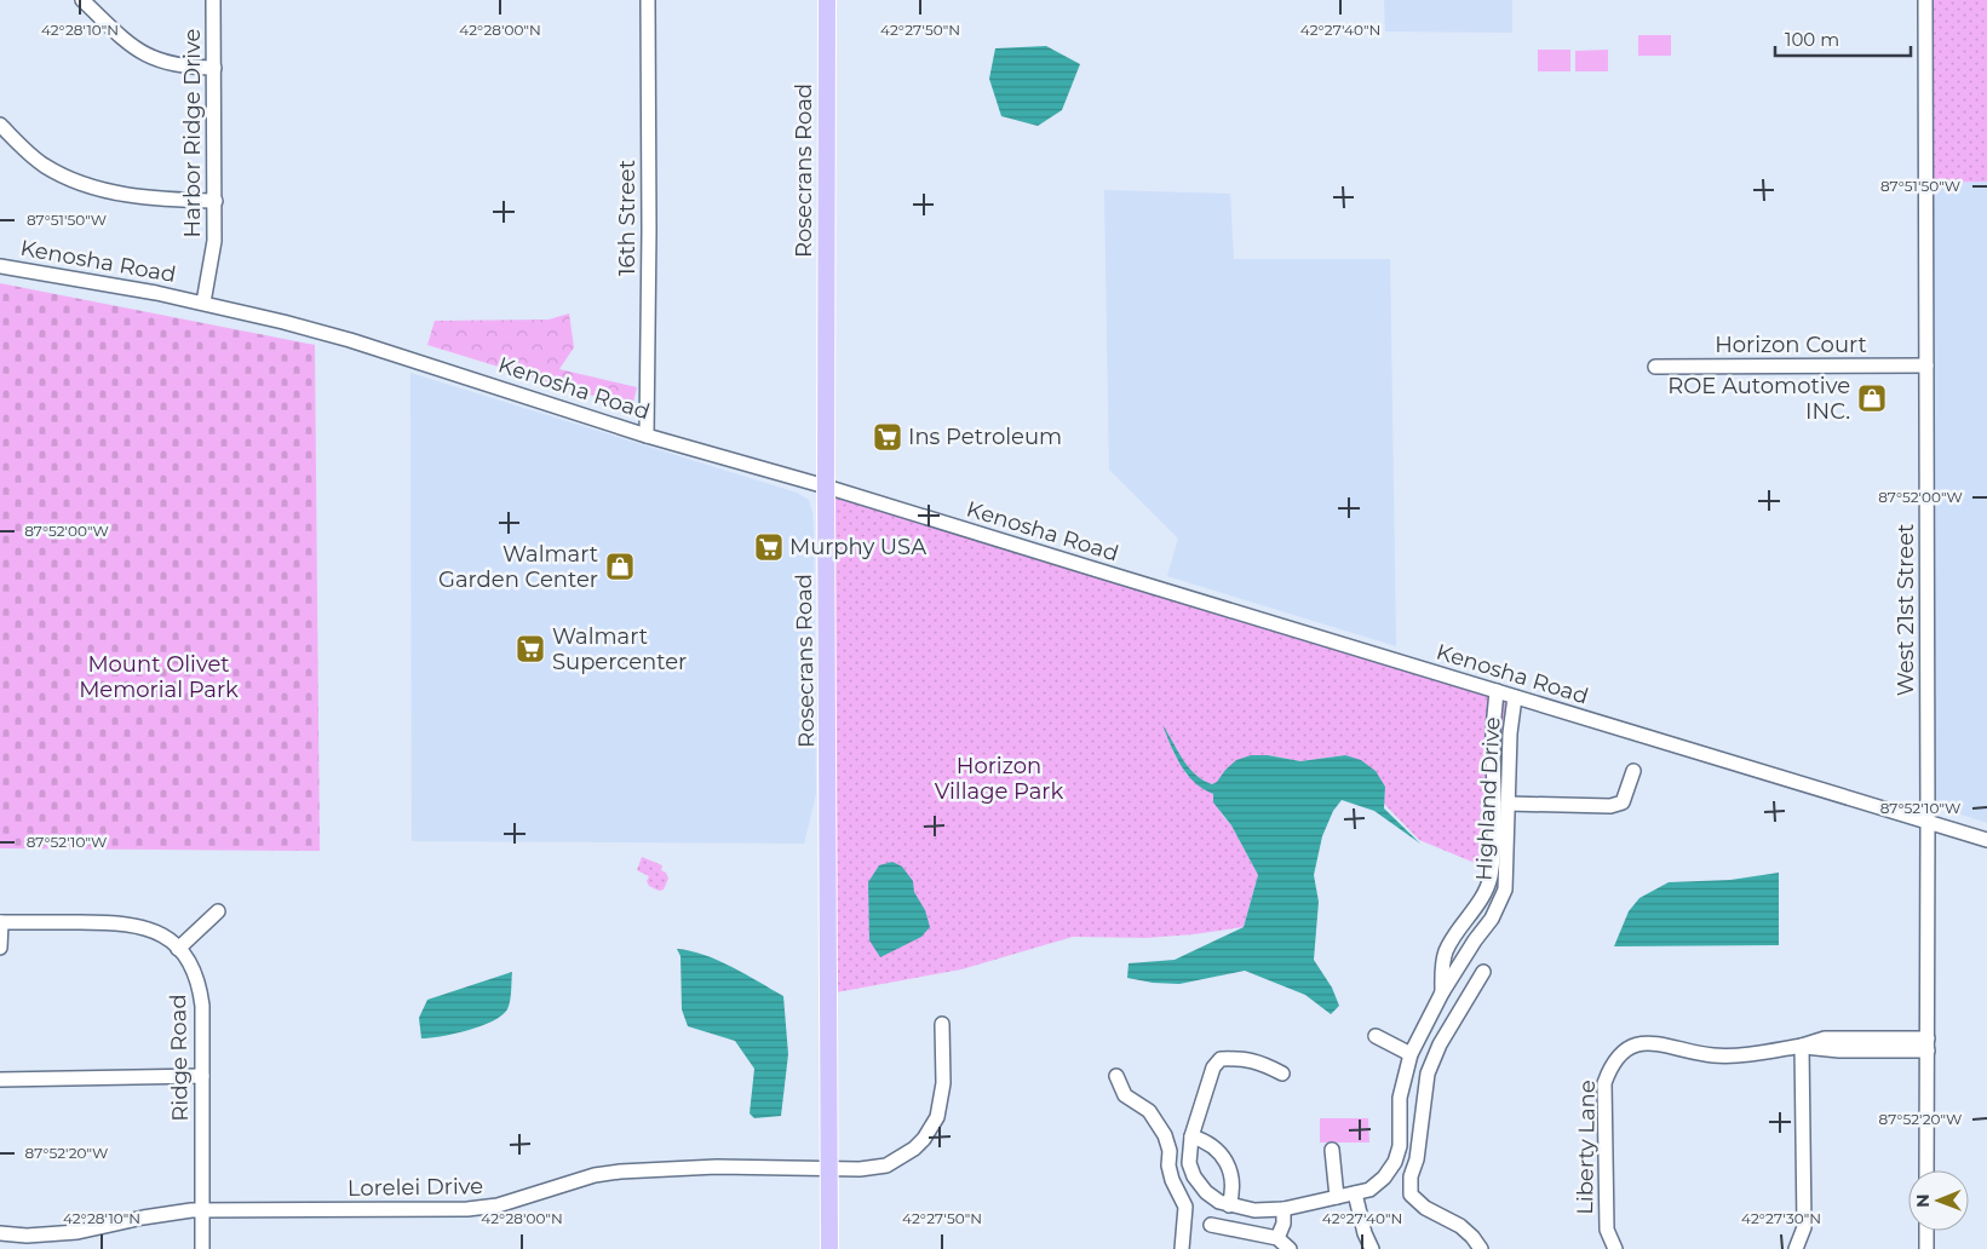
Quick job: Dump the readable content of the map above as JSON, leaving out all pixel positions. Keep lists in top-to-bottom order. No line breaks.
{"streets":{"main road":["Rosecrans Road"],"street":["Harbor Ridge Drive","16th Street","Kenosha Road","Horizon Court","West 21st Street","Highland Drive","Ridge Road","Liberty Lane","Lorelei Drive"]},"crossings":[["Harbor Ridge Drive","Kenosha Road"],["Rosecrans Road","Kenosha Road"],["Rosecrans Road","Lorelei Drive"],["16th Street","Kenosha Road"],["Kenosha Road","West 21st Street"],["Kenosha Road","Highland Drive"],["Horizon Court","West 21st Street"],["West 21st Street","Liberty Lane"],["Ridge Road","Lorelei Drive"]],"parks":["Mount Olivet Memorial Park","Horizon Village Park"],"places":{"shop":["ROE Automotive INC.","Walmart Garden Center"],"supermarket":["Ins Petroleum","Murphy USA","Walmart Supercenter"]},"scale_bar":"100 m","north":"left","coordinates":["42°28'10\"N","42°28'00\"N","42°27'50\"N","42°27'40\"N","87°51'50\"W","87°52'00\"W","87°52'10\"W","87°52'20\"W","42°27'30\"N"]}
